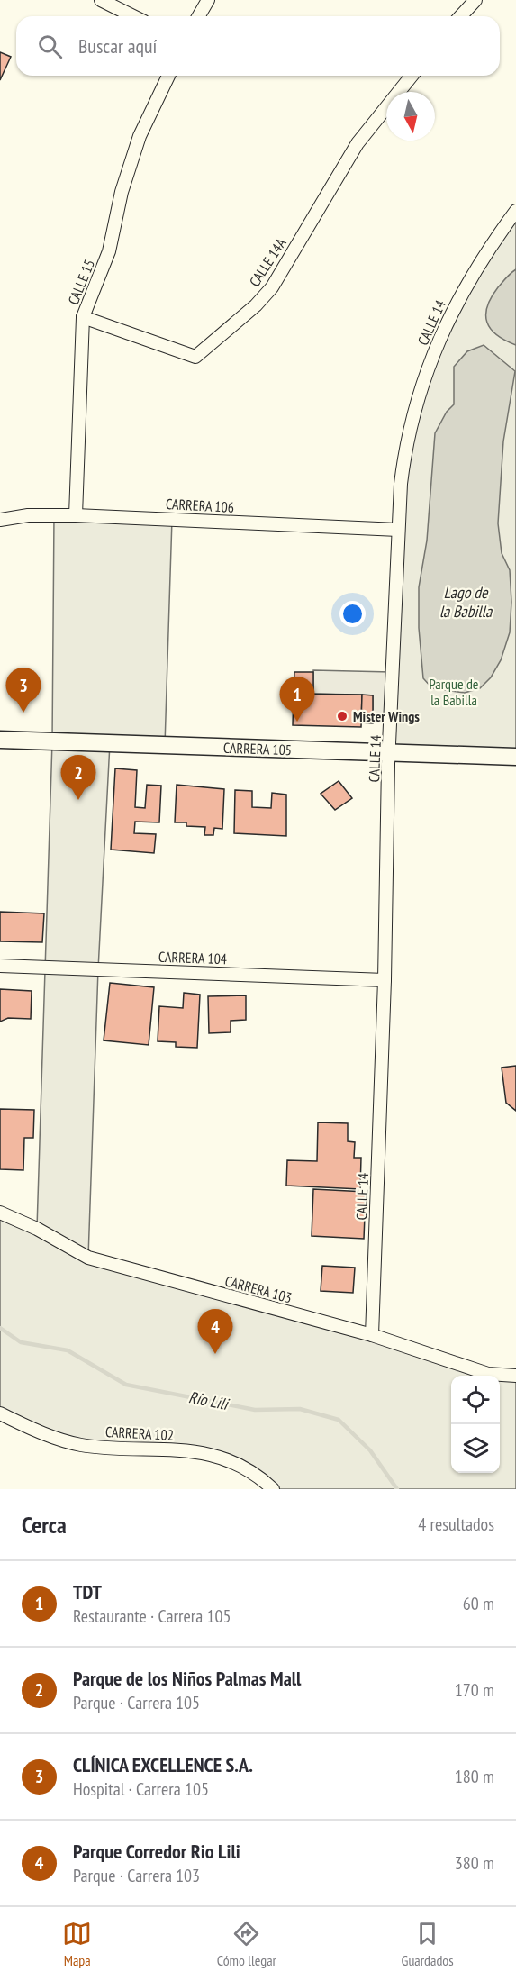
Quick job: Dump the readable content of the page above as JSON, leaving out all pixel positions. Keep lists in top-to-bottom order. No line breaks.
{"streets":{"main road":["CARRERA 105"],"street":["CALLE 14A","CALLE 15","CALLE 14","CARRERA 106","CARRERA 104","CARRERA 103","CARRERA 102"]},"crossings":[["CALLE 14A","CALLE 15"],["CALLE 15","CARRERA 106"],["CALLE 14","CARRERA 106"],["CALLE 14","CARRERA 105"],["CALLE 14","CARRERA 104"],["CALLE 14","CARRERA 103"]],"water":["Lago de la Babilla","Río Lili"],"parks":["Parque de la Babilla"],"places":["Mister Wings"],"north":"bottom","page":{"search":"Buscar aquí","pins":["3","1","2","4"],"heading":["Cerca","4 resultados"],"list":[{"mark":"1","name":"TDT","note":"Restaurante · Carrera 105","value":"60 m"},{"mark":"2","name":"Parque de los Niños Palmas Mall","note":"Parque · Carrera 105","value":"170 m"},{"mark":"3","name":"CLÍNICA EXCELLENCE S.A.","note":"Hospital · Carrera 105","value":"180 m"},{"mark":"4","name":"Parque Corredor Rio Lili","note":"Parque · Carrera 103","value":"380 m"}],"nav":["Mapa","Cómo llegar","Guardados"]}}
